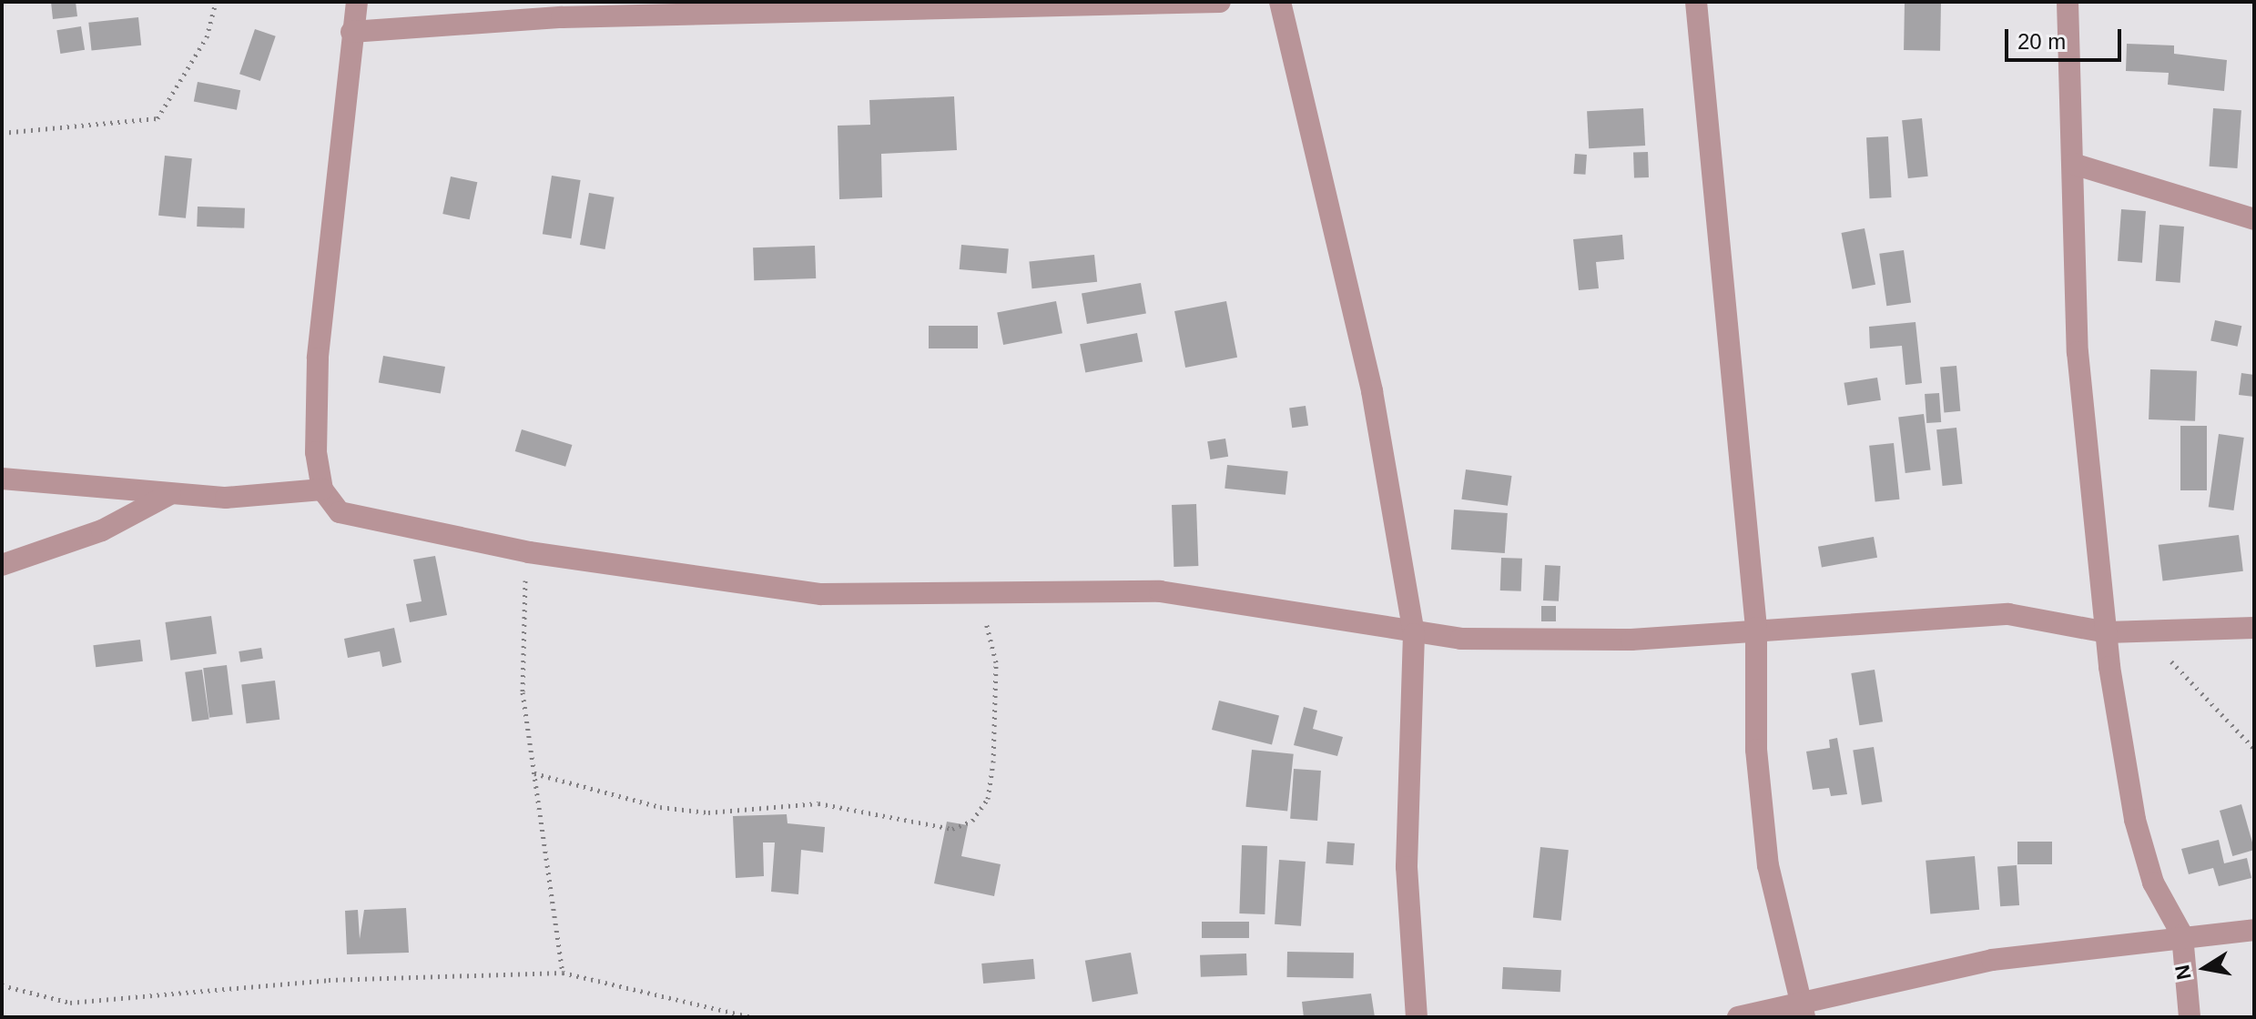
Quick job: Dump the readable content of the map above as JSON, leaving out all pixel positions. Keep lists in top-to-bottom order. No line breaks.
{"scale_bar":"20 m","north":"left"}
